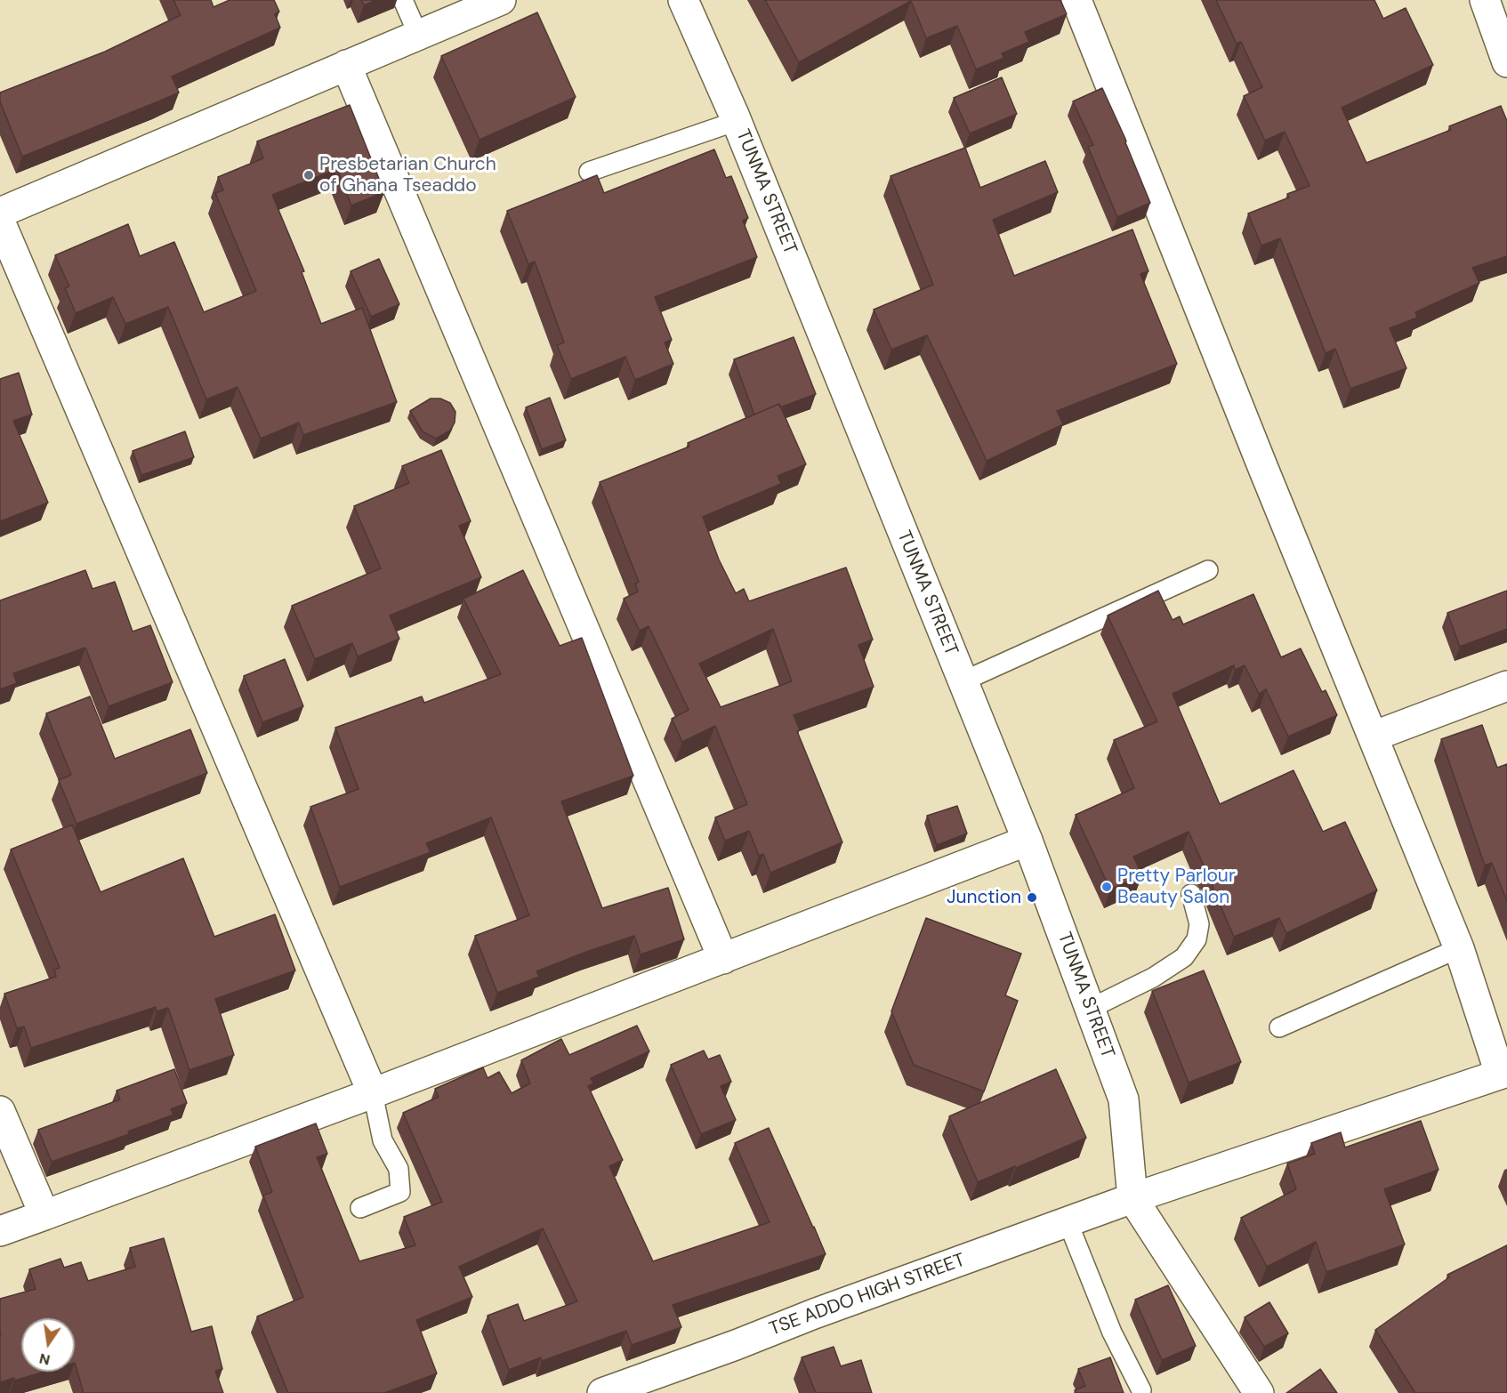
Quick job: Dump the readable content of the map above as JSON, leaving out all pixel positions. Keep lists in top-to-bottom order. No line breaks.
{"streets":{"street":["TUNMA STREET","TSE ADDO HIGH STREET"]},"crossings":[["TUNMA STREET","TSE ADDO HIGH STREET"]],"places":["Presbetarian Church of Ghana Tseaddo","Pretty Parlour Beauty Salon","Junction"],"north":"bottom"}
